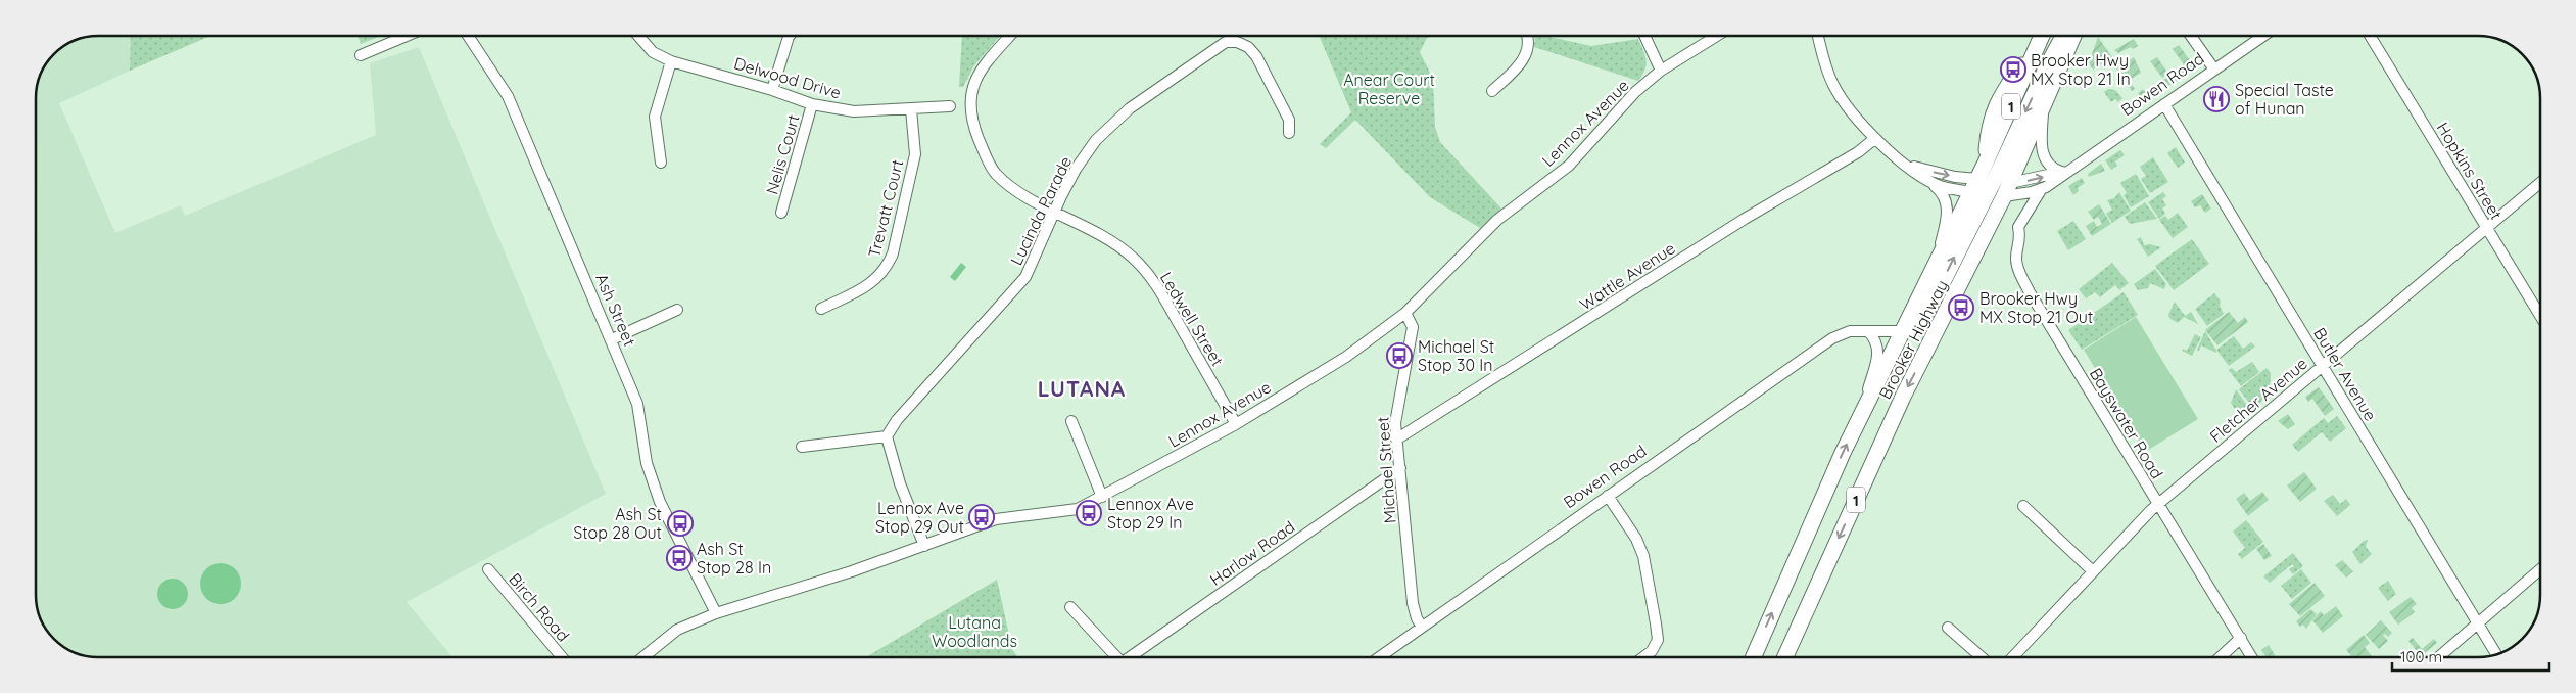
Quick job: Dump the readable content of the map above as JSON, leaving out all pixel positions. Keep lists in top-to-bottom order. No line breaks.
{"streets":{"highway":["Bowen Road","1","Brooker Highway"],"street":["Delwood Drive","Lennox Avenue","Nelis Court","Hopkins Street","Trevatt Court","Lucinda Parade","Wattle Avenue","Ash Street","Ledwell Street","Butler Avenue","Fletcher Avenue","Bayswater Road","Michael Street","Harlow Road","Birch Road"]},"crossings":[["Delwood Drive","Nelis Court"],["Delwood Drive","Trevatt Court"],["Bowen Road","Brooker Highway"],["Bowen Road","Butler Avenue"],["Bowen Road","Bayswater Road"],["Bowen Road","Michael Street"],["Lennox Avenue","Ash Street"],["Lennox Avenue","Ledwell Street"],["Lennox Avenue","Michael Street"],["Hopkins Street","Fletcher Avenue"],["Lucinda Parade","Ledwell Street"],["Wattle Avenue","Michael Street"],["Butler Avenue","Fletcher Avenue"],["Fletcher Avenue","Bayswater Road"],["Michael Street","Harlow Road"]],"districts":["LUTANA"],"parks":["Anear Court Reserve","Lutana Woodlands"],"places":{"bus stop":["Brooker Hwy MX Stop 21 In","Brooker Hwy MX Stop 21 Out","Michael St Stop 30 In","Lennox Ave Stop 29 In","Lennox Ave Stop 29 Out","Ash St Stop 28 Out","Ash St Stop 28 In"],"restaurant":["Special Taste of Hunan"]},"scale_bar":"100 m"}
